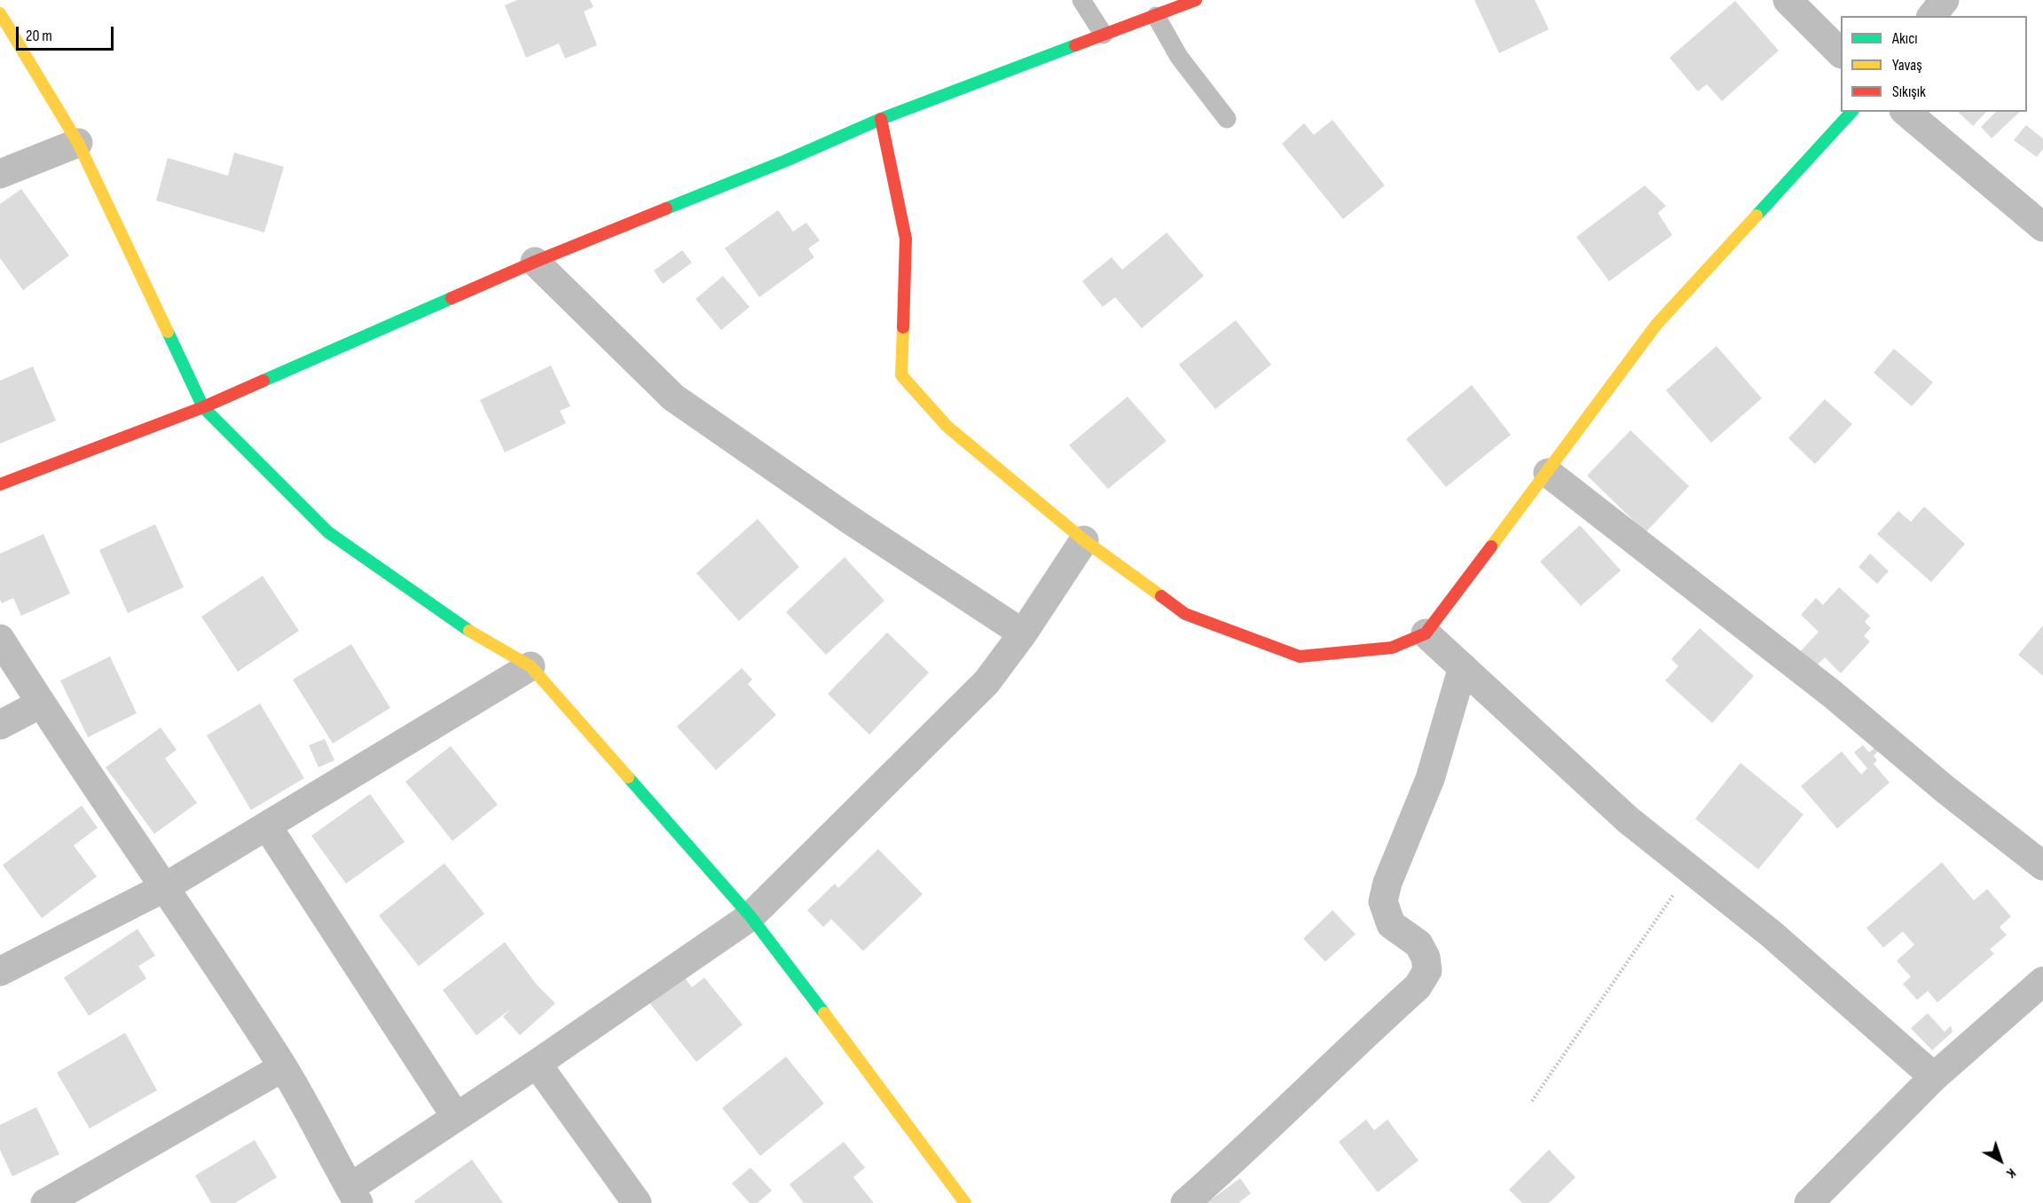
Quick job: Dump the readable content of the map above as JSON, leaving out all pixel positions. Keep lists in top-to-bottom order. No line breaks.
{"legend":["Akıcı","Yavaş","Sıkışık"],"scale_bar":"20 m","north":"bottom right"}
